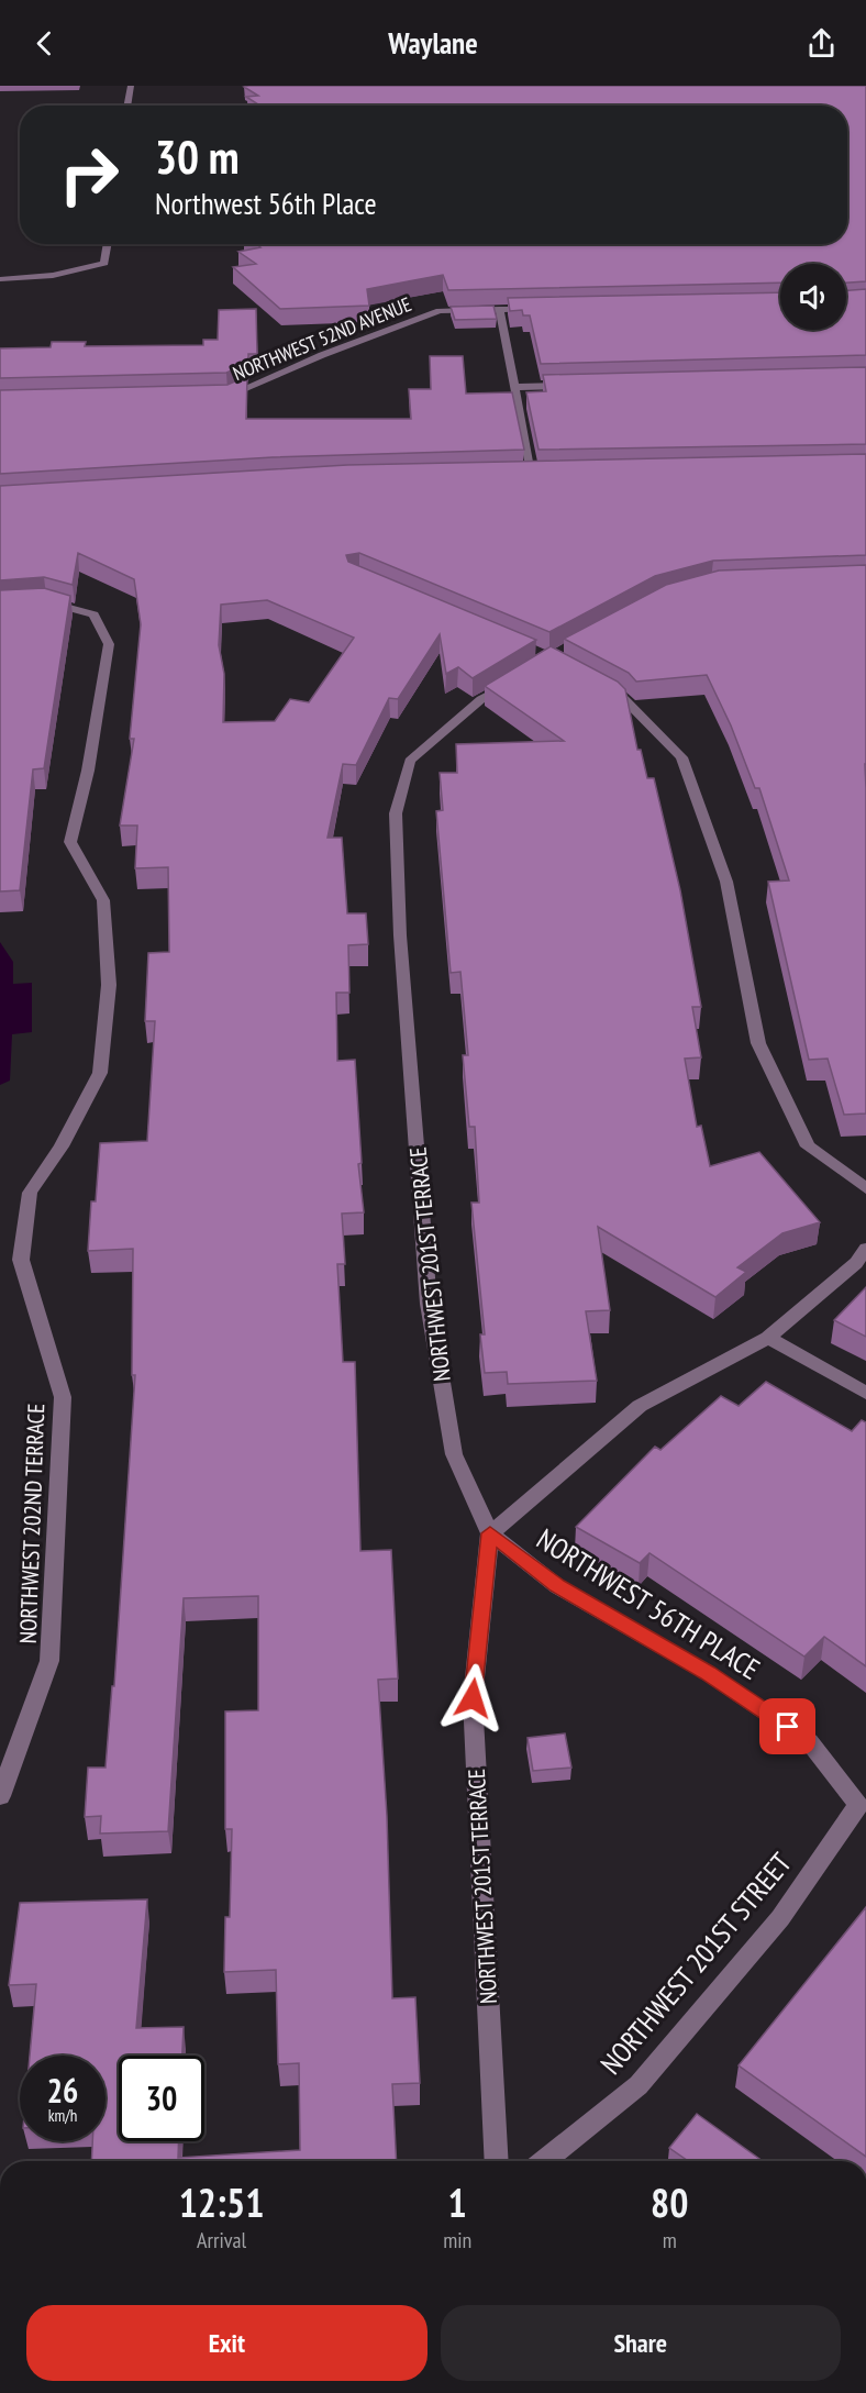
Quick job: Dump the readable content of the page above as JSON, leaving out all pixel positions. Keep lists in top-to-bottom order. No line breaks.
{"streets":{"street":["NORTHWEST 52ND AVENUE","NORTHWEST 201ST TERRACE","NORTHWEST 202ND TERRACE","NORTHWEST 56TH PLACE","NORTHWEST 201ST STREET"]},"crossings":[["NORTHWEST 201ST TERRACE","NORTHWEST 56TH PLACE"],["NORTHWEST 56TH PLACE","NORTHWEST 201ST STREET"]],"page":{"header":"Waylane","turn":["30 m","Northwest 56th Place"],"speed":"26 km/h","limit":"30","eta":["12:51","Arrival","1","min","80","m"],"buttons":["Exit","Share"]}}
